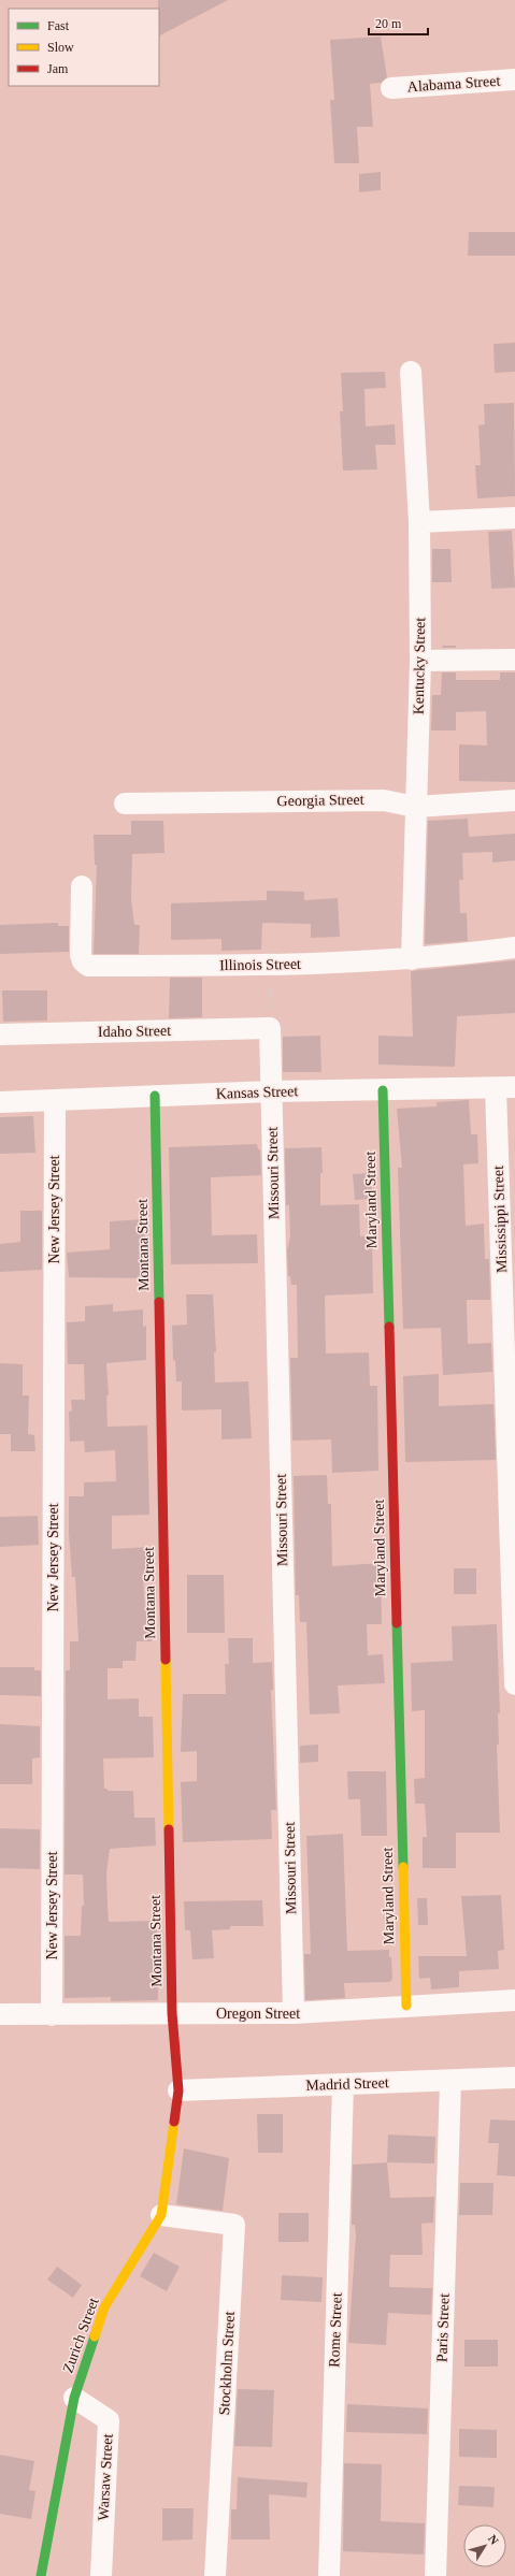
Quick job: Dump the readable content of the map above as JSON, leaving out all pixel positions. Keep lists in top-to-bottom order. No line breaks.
{"streets":{"street":["Alabama Street","Kentucky Street","Georgia Street","Illinois Street","Idaho Street","Kansas Street","Missouri Street","Maryland Street","New Jersey Street","Mississippi Street","Montana Street","Oregon Street","Madrid Street","Paris Street","Rome Street","Zurich Street","Stockholm Street","Warsaw Street"]},"crossings":[["Kentucky Street","Georgia Street"],["Kentucky Street","Illinois Street"],["Idaho Street","Missouri Street"],["Kansas Street","Missouri Street"],["Kansas Street","Maryland Street"],["Kansas Street","New Jersey Street"],["Kansas Street","Mississippi Street"],["Kansas Street","Montana Street"],["Missouri Street","Oregon Street"],["Maryland Street","Oregon Street"],["New Jersey Street","Oregon Street"],["Montana Street","Oregon Street"],["Montana Street","Madrid Street"],["Montana Street","Zurich Street"],["Madrid Street","Paris Street"],["Madrid Street","Rome Street"],["Madrid Street","Zurich Street"],["Zurich Street","Stockholm Street"],["Zurich Street","Warsaw Street"]],"legend":["Fast","Slow","Jam"],"scale_bar":"20 m","north":"top right"}
